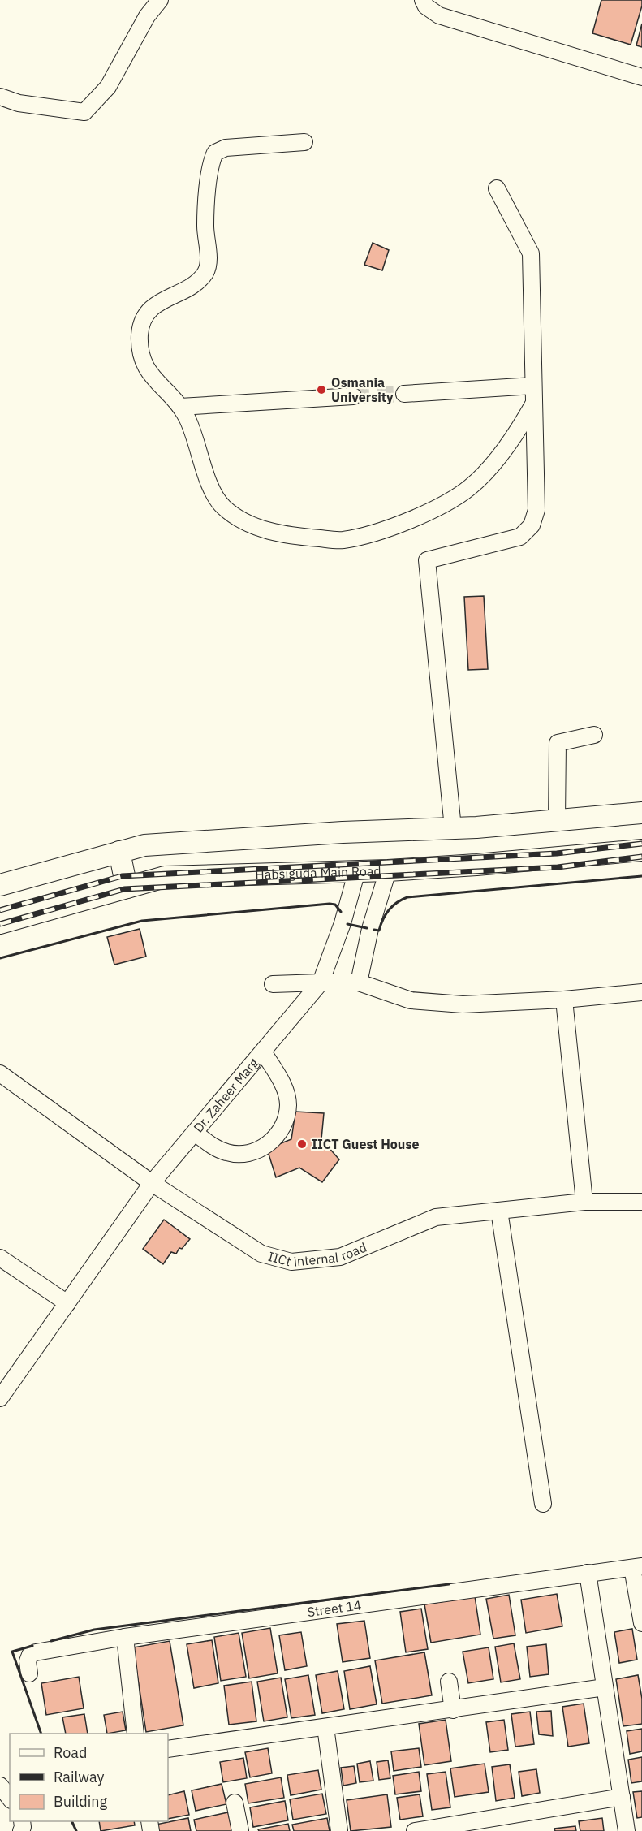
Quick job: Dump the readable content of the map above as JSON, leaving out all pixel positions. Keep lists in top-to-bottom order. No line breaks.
{"streets":{"main road":["Habsiguda Main Road"],"street":["Dr. Zaheer Marg","IICt internal road","Street 14"]},"crossings":[["Habsiguda Main Road","Dr. Zaheer Marg"],["Dr. Zaheer Marg","IICt internal road"]],"places":["Osmania University","IICT Guest House"],"legend":["Road","Railway","Building"]}
